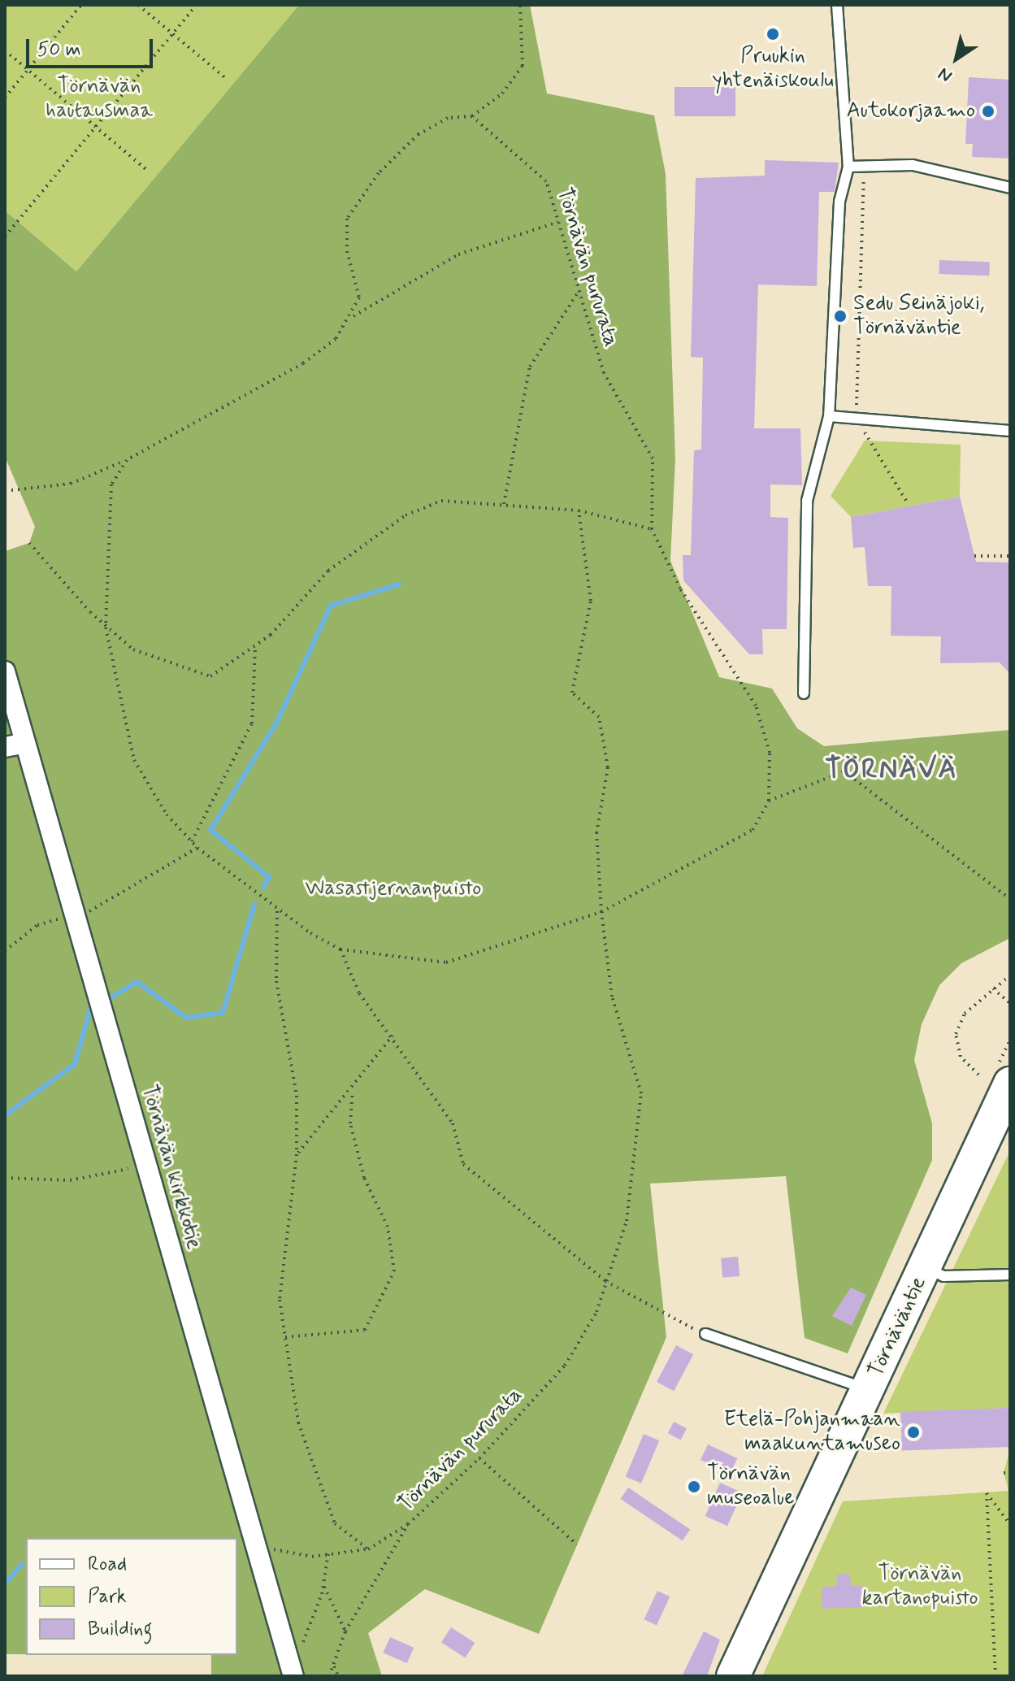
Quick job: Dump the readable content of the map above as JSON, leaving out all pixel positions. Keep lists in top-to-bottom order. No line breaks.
{"streets":{"main road":["Törnäväntie"],"street":["Törnävän kirkkotie"],"path":["Törnävän pururata"]},"districts":["TÖRNÄVÄ"],"parks":["Törnävän hautausmaa","Wasastjernanpuisto","Törnävän kartanopuisto"],"places":["Pruukin yhtenäiskoulu","Autokorjaamo","Sedu Seinäjoki, Törnäväntie","Etelä-Pohjanmaan maakuntamuseo","Törnävän museoalue"],"legend":["Road","Park","Building"],"scale_bar":"50 m","north":"bottom left"}
